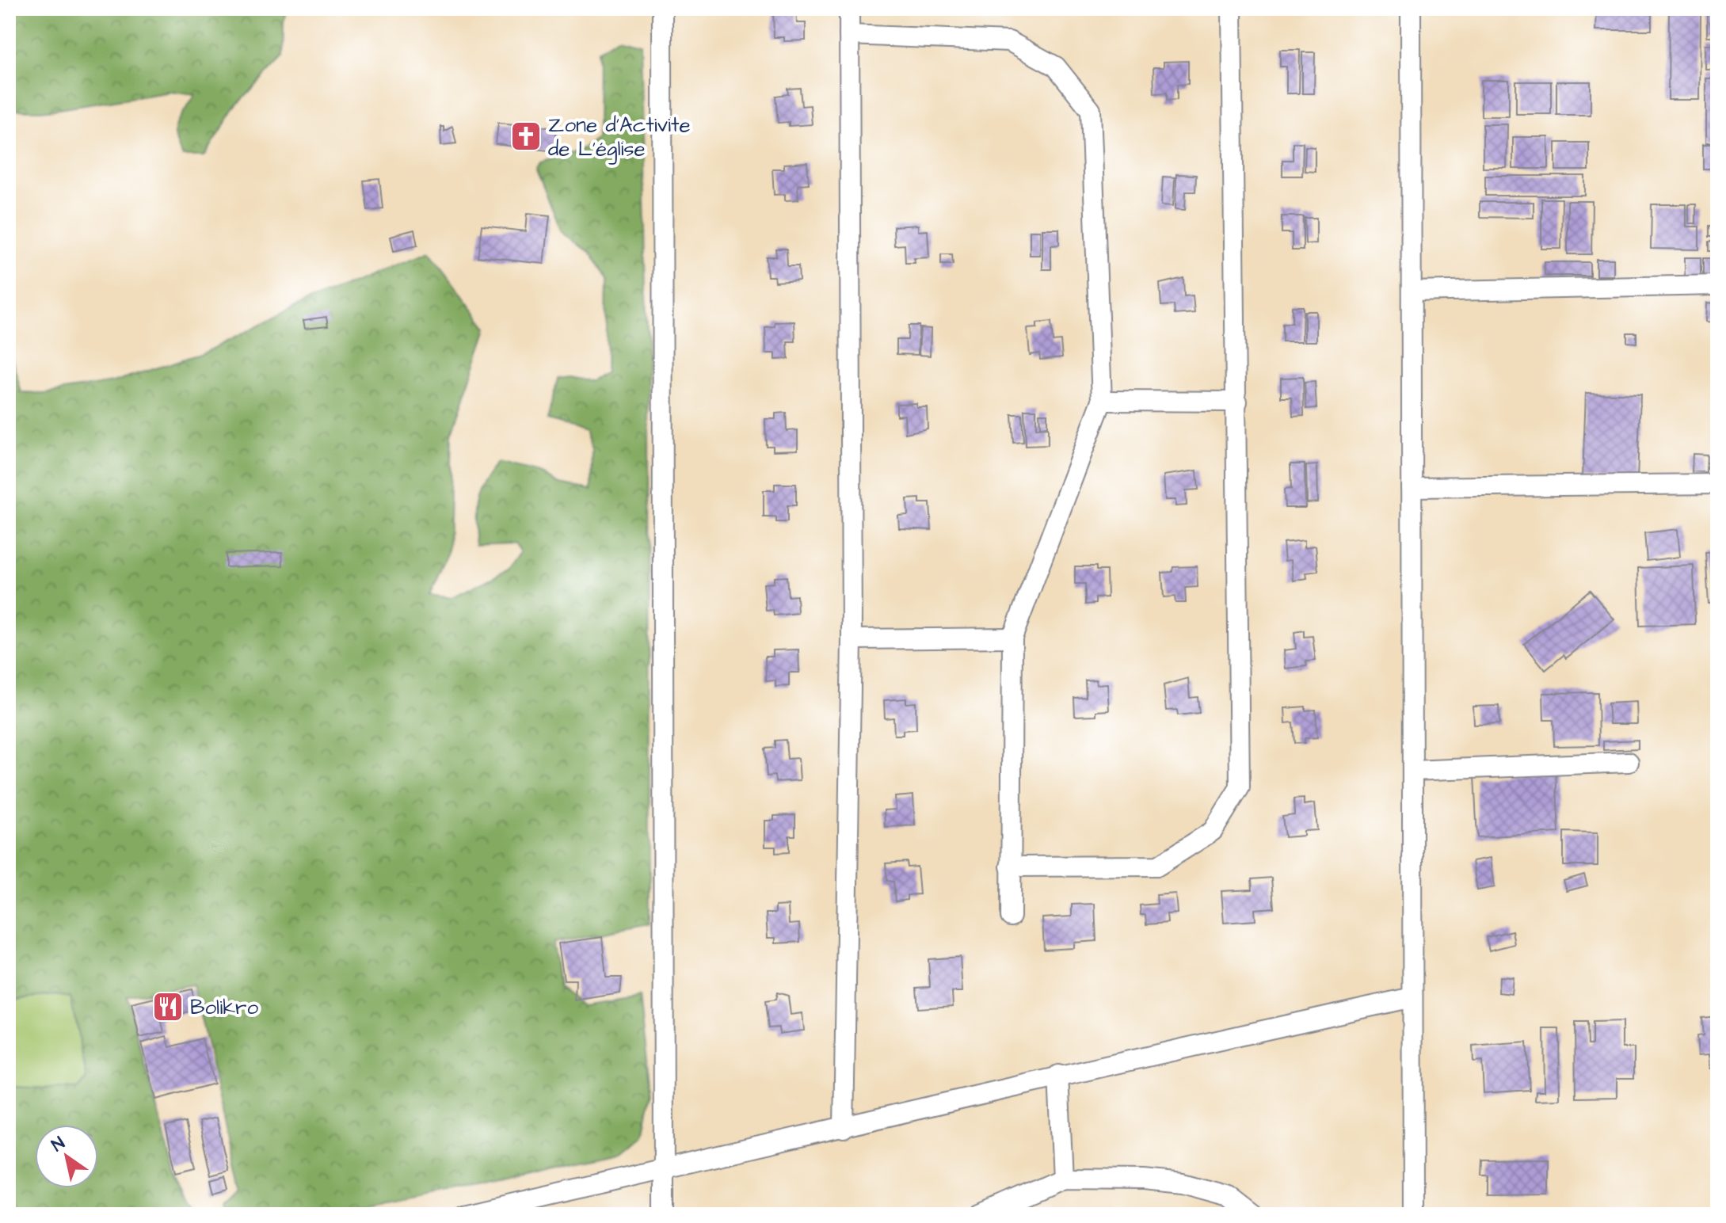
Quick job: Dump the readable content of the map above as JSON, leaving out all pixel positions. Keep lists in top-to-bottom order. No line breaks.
{"places":{"church":["Zone d'Activite de L'église"],"restaurant":["Bolikro"]},"north":"top left"}
